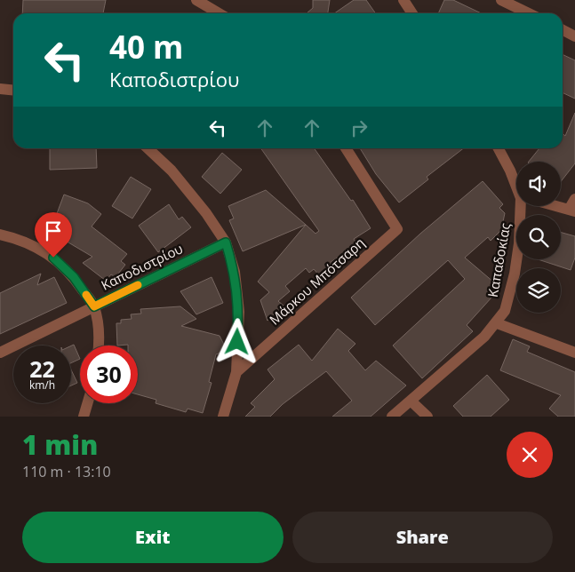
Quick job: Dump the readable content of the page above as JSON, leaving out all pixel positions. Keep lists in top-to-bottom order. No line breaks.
{"streets":{"street":["Καπαδοκίας","Καποδιστρίου","Μάρκου Μπότσαρη"]},"page":{"turn":["40 m","Καποδιστρίου"],"speed":"22 km/h","limit":"30","heading":["1 min","110 m · 13:10"],"buttons":["Exit","Share"]}}
